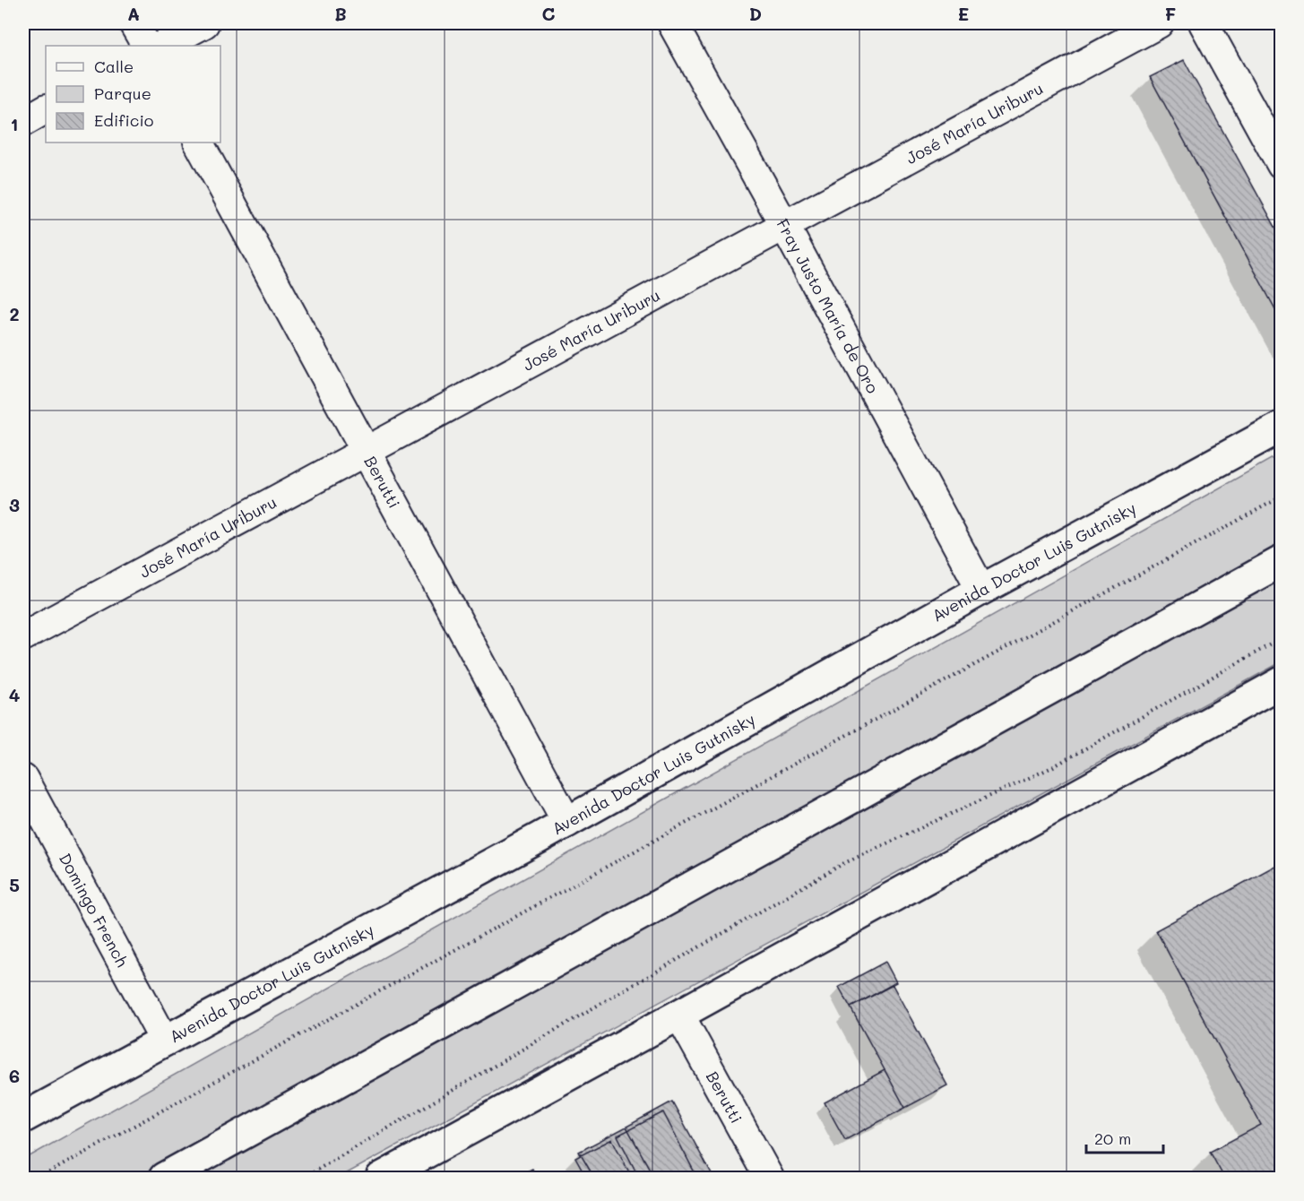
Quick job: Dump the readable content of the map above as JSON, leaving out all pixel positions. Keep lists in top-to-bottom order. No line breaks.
{"streets":{"main road":["Avenida Doctor Luis Gutnisky"],"street":["José María Uriburu","Fray Justo María de Oro","Berutti","Domingo French"]},"crossings":[["José María Uriburu","Fray Justo María de Oro"],["José María Uriburu","Berutti"],["Fray Justo María de Oro","Avenida Doctor Luis Gutnisky"],["Berutti","Avenida Doctor Luis Gutnisky"],["Avenida Doctor Luis Gutnisky","Domingo French"]],"legend":["Calle","Parque","Edificio"],"scale_bar":"20 m","grid":{"columns":["A","B","C","D","E","F"],"rows":["1","2","3","4","5","6"]}}
